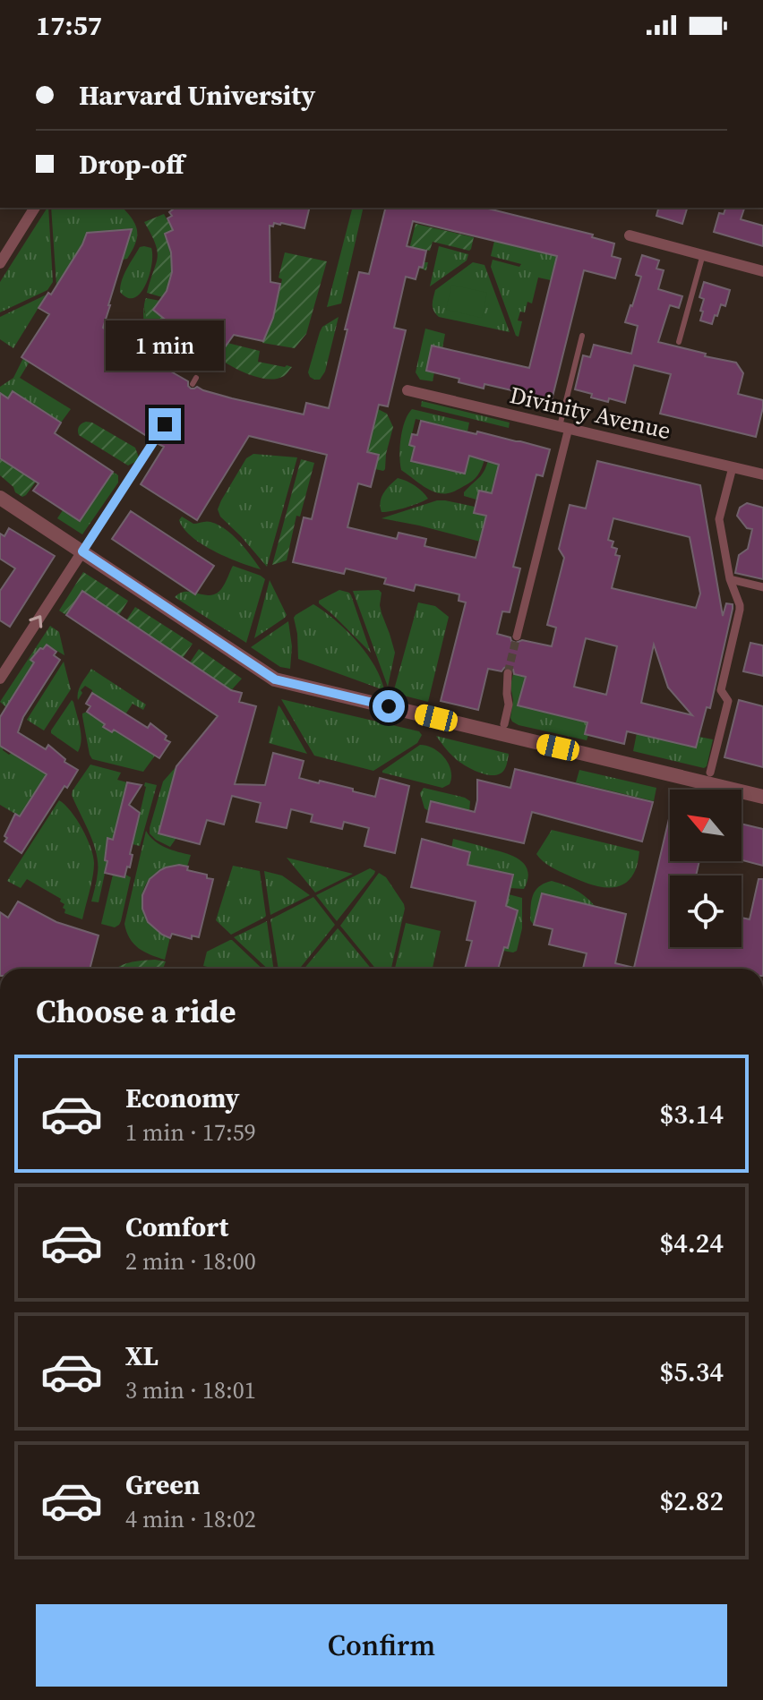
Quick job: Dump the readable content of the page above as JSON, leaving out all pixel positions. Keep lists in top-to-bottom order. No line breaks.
{"streets":{"street":["Divinity Avenue"]},"north":"top left","page":{"status":"17:57","banner":["Harvard University","Drop-off"],"bubble":"1 min","heading":"Choose a ride","list":[{"name":"Economy","note":"1 min · 17:59","value":"$3.14"},{"name":"Comfort","note":"2 min · 18:00","value":"$4.24"},{"name":"XL","note":"3 min · 18:01","value":"$5.34"},{"name":"Green","note":"4 min · 18:02","value":"$2.82"}],"buttons":"Confirm"}}
